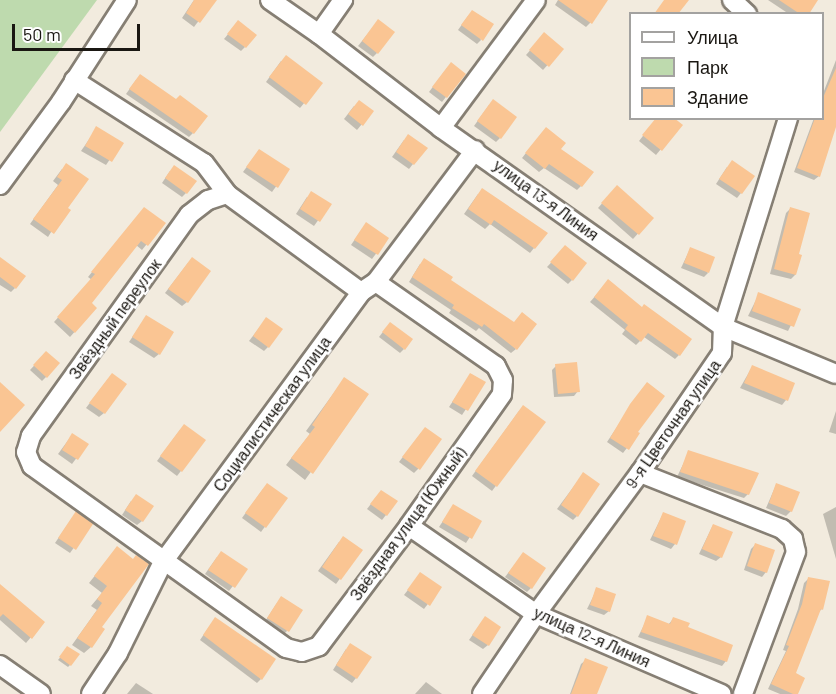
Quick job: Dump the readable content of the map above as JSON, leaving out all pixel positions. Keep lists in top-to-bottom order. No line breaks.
{"streets":{"lane":["улица 13-я Линия","Звёздный переулок","Социалистическая улица","9-я Цветочная улица","Звёздная улица (Южный)","улица 12-я Линия"]},"crossings":[["улица 13-я Линия","Социалистическая улица"],["улица 13-я Линия","9-я Цветочная улица"],["Звёздный переулок","Социалистическая улица"],["Звёздный переулок","Звёздная улица (Южный)"],["Социалистическая улица","Звёздная улица (Южный)"],["9-я Цветочная улица","улица 12-я Линия"],["Звёздная улица (Южный)","улица 12-я Линия"]],"legend":["Улица","Парк","Здание"],"scale_bar":"50 m"}
